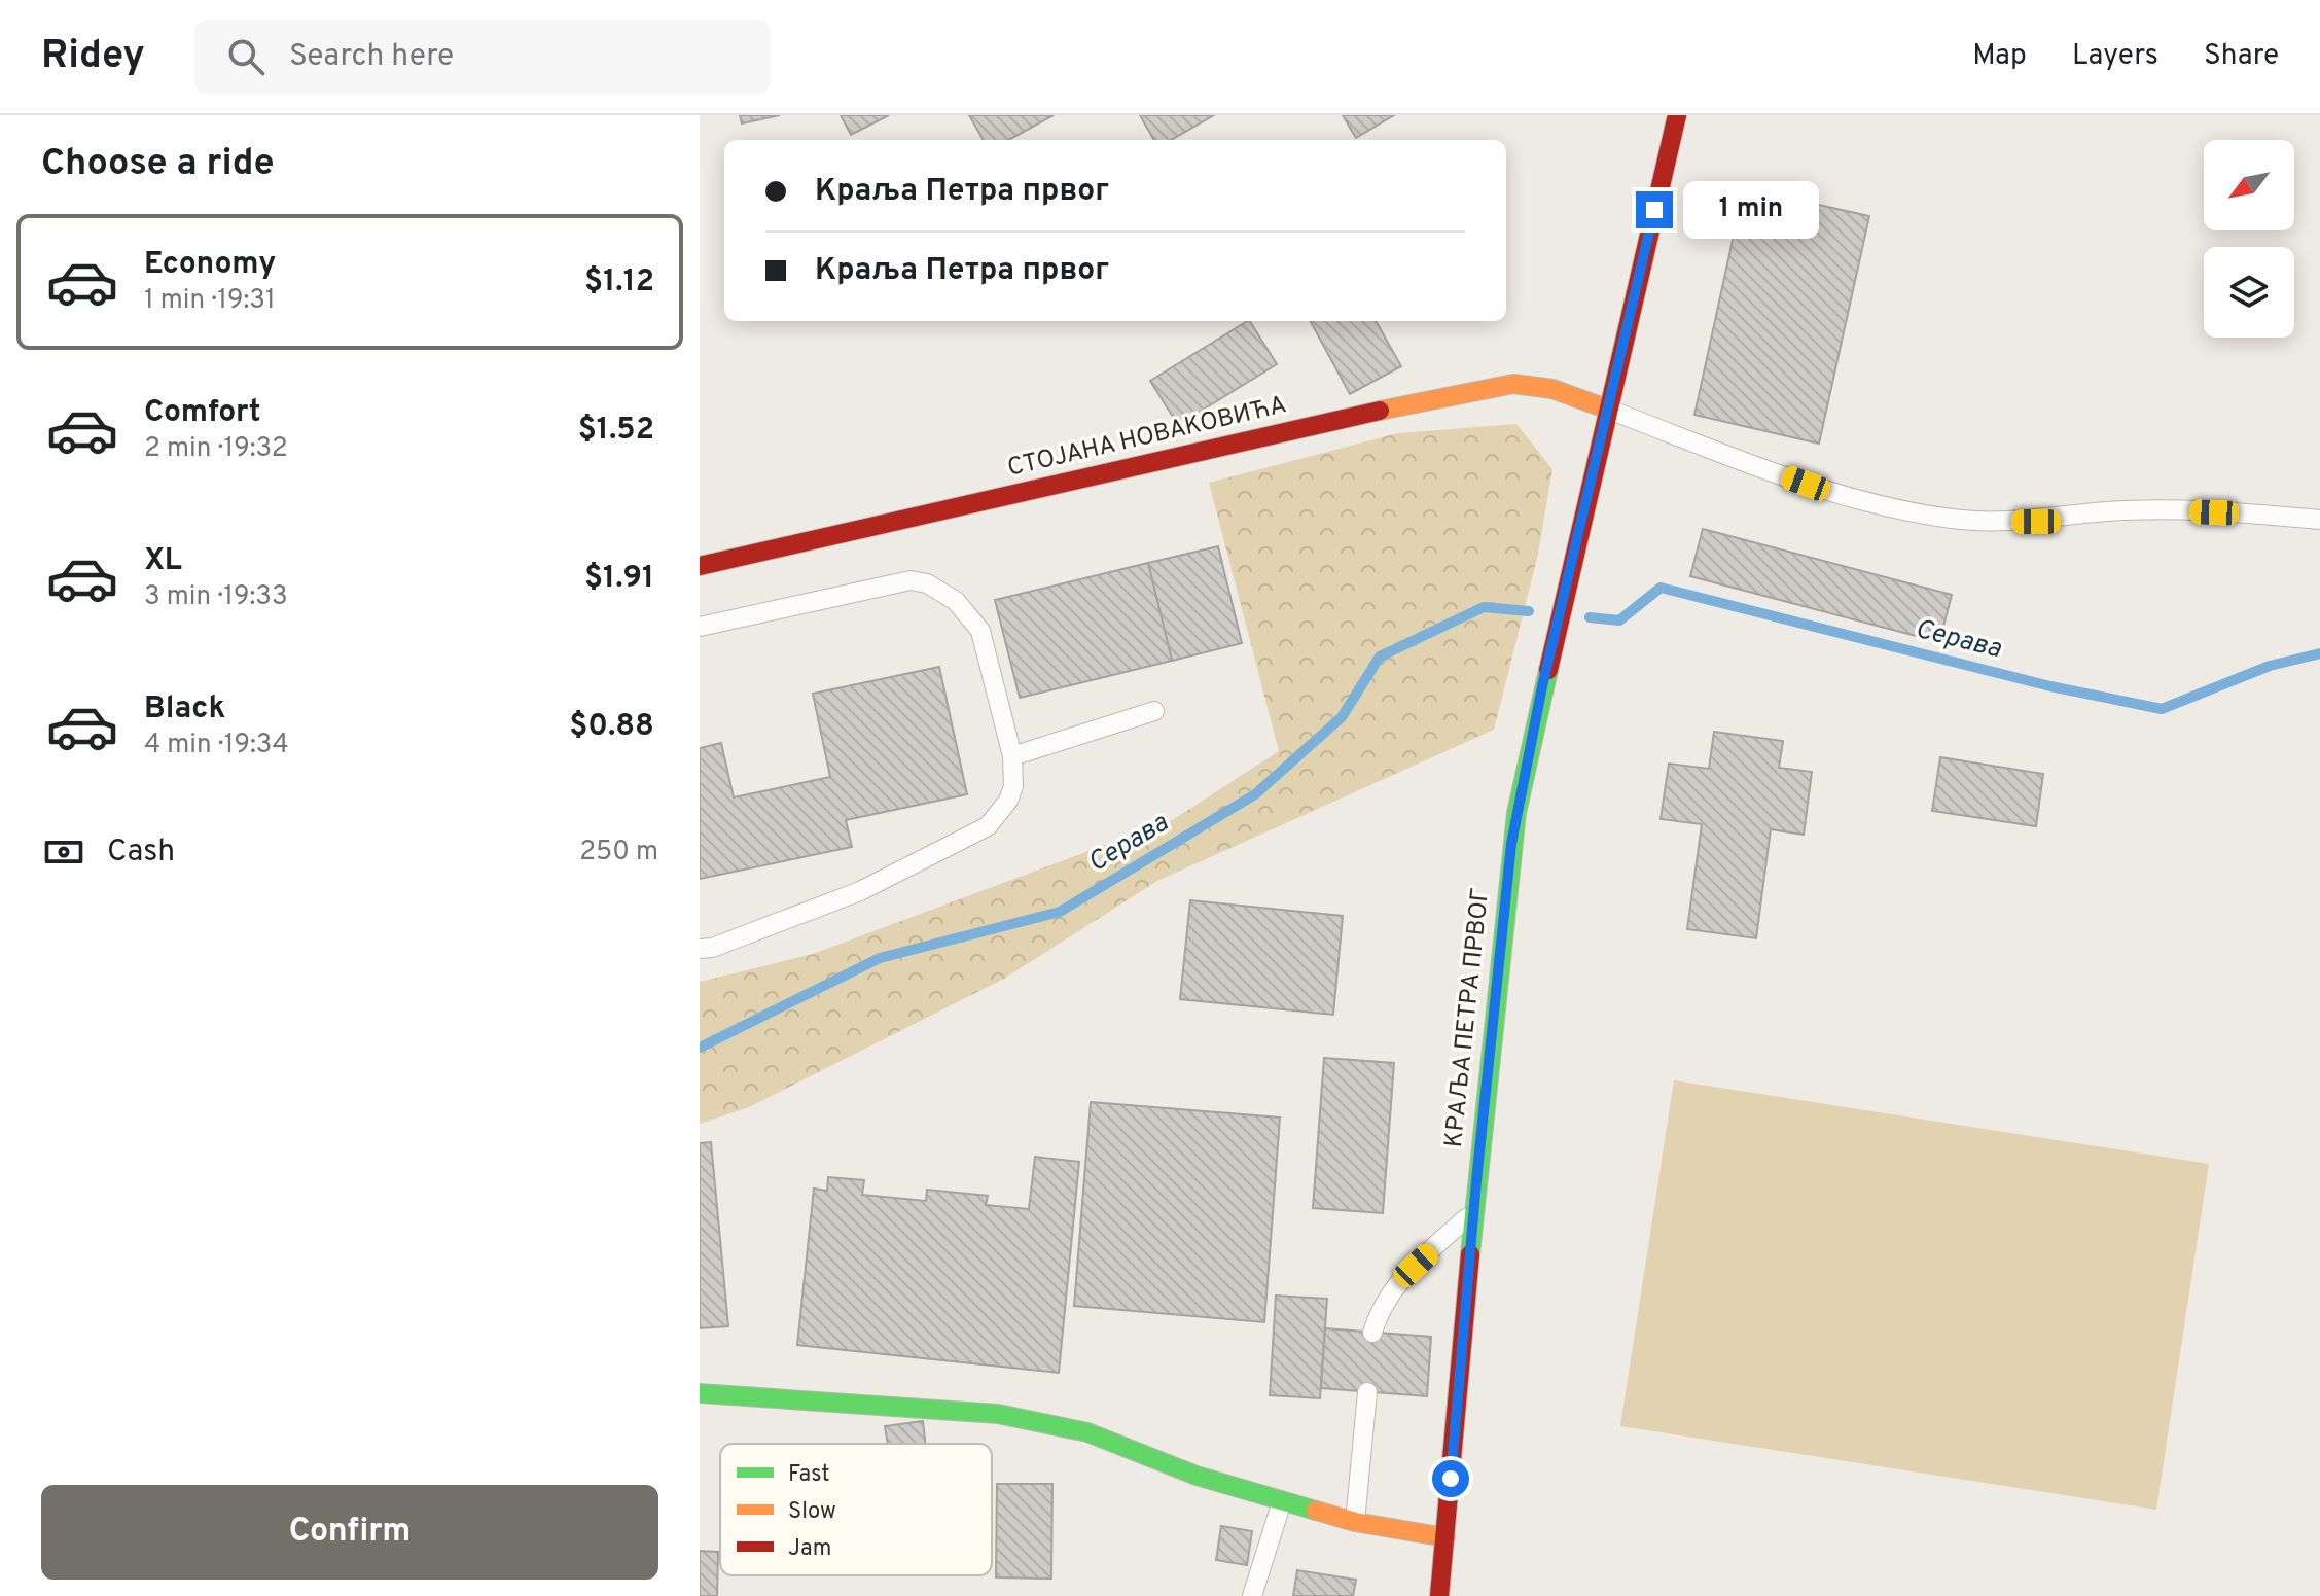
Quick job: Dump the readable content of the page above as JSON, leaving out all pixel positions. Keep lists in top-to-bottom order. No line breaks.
{"streets":{"street":["СТОЈАНА НОВАКОВИЋА","КРАЉА ПЕТРА ПРВОГ"]},"crossings":[["СТОЈАНА НОВАКОВИЋА","КРАЉА ПЕТРА ПРВОГ"]],"water":["Серава"],"legend":["Fast","Slow","Jam"],"north":"bottom left","page":{"header":"Ridey","search":"Search here","nav":["Map","Layers","Share"],"heading":"Choose a ride","banner":["Краља Петра првог","Краља Петра првог"],"bubble":"1 min","list":[{"name":"Economy","note":"1 min · 19:31","value":"$1.12"},{"name":"Comfort","note":"2 min · 19:32","value":"$1.52"},{"name":"XL","note":"3 min · 19:33","value":"$1.91"},{"name":"Black","note":"4 min · 19:34","value":"$0.88"}],"pay":["Cash","250 m"],"buttons":"Confirm"}}
